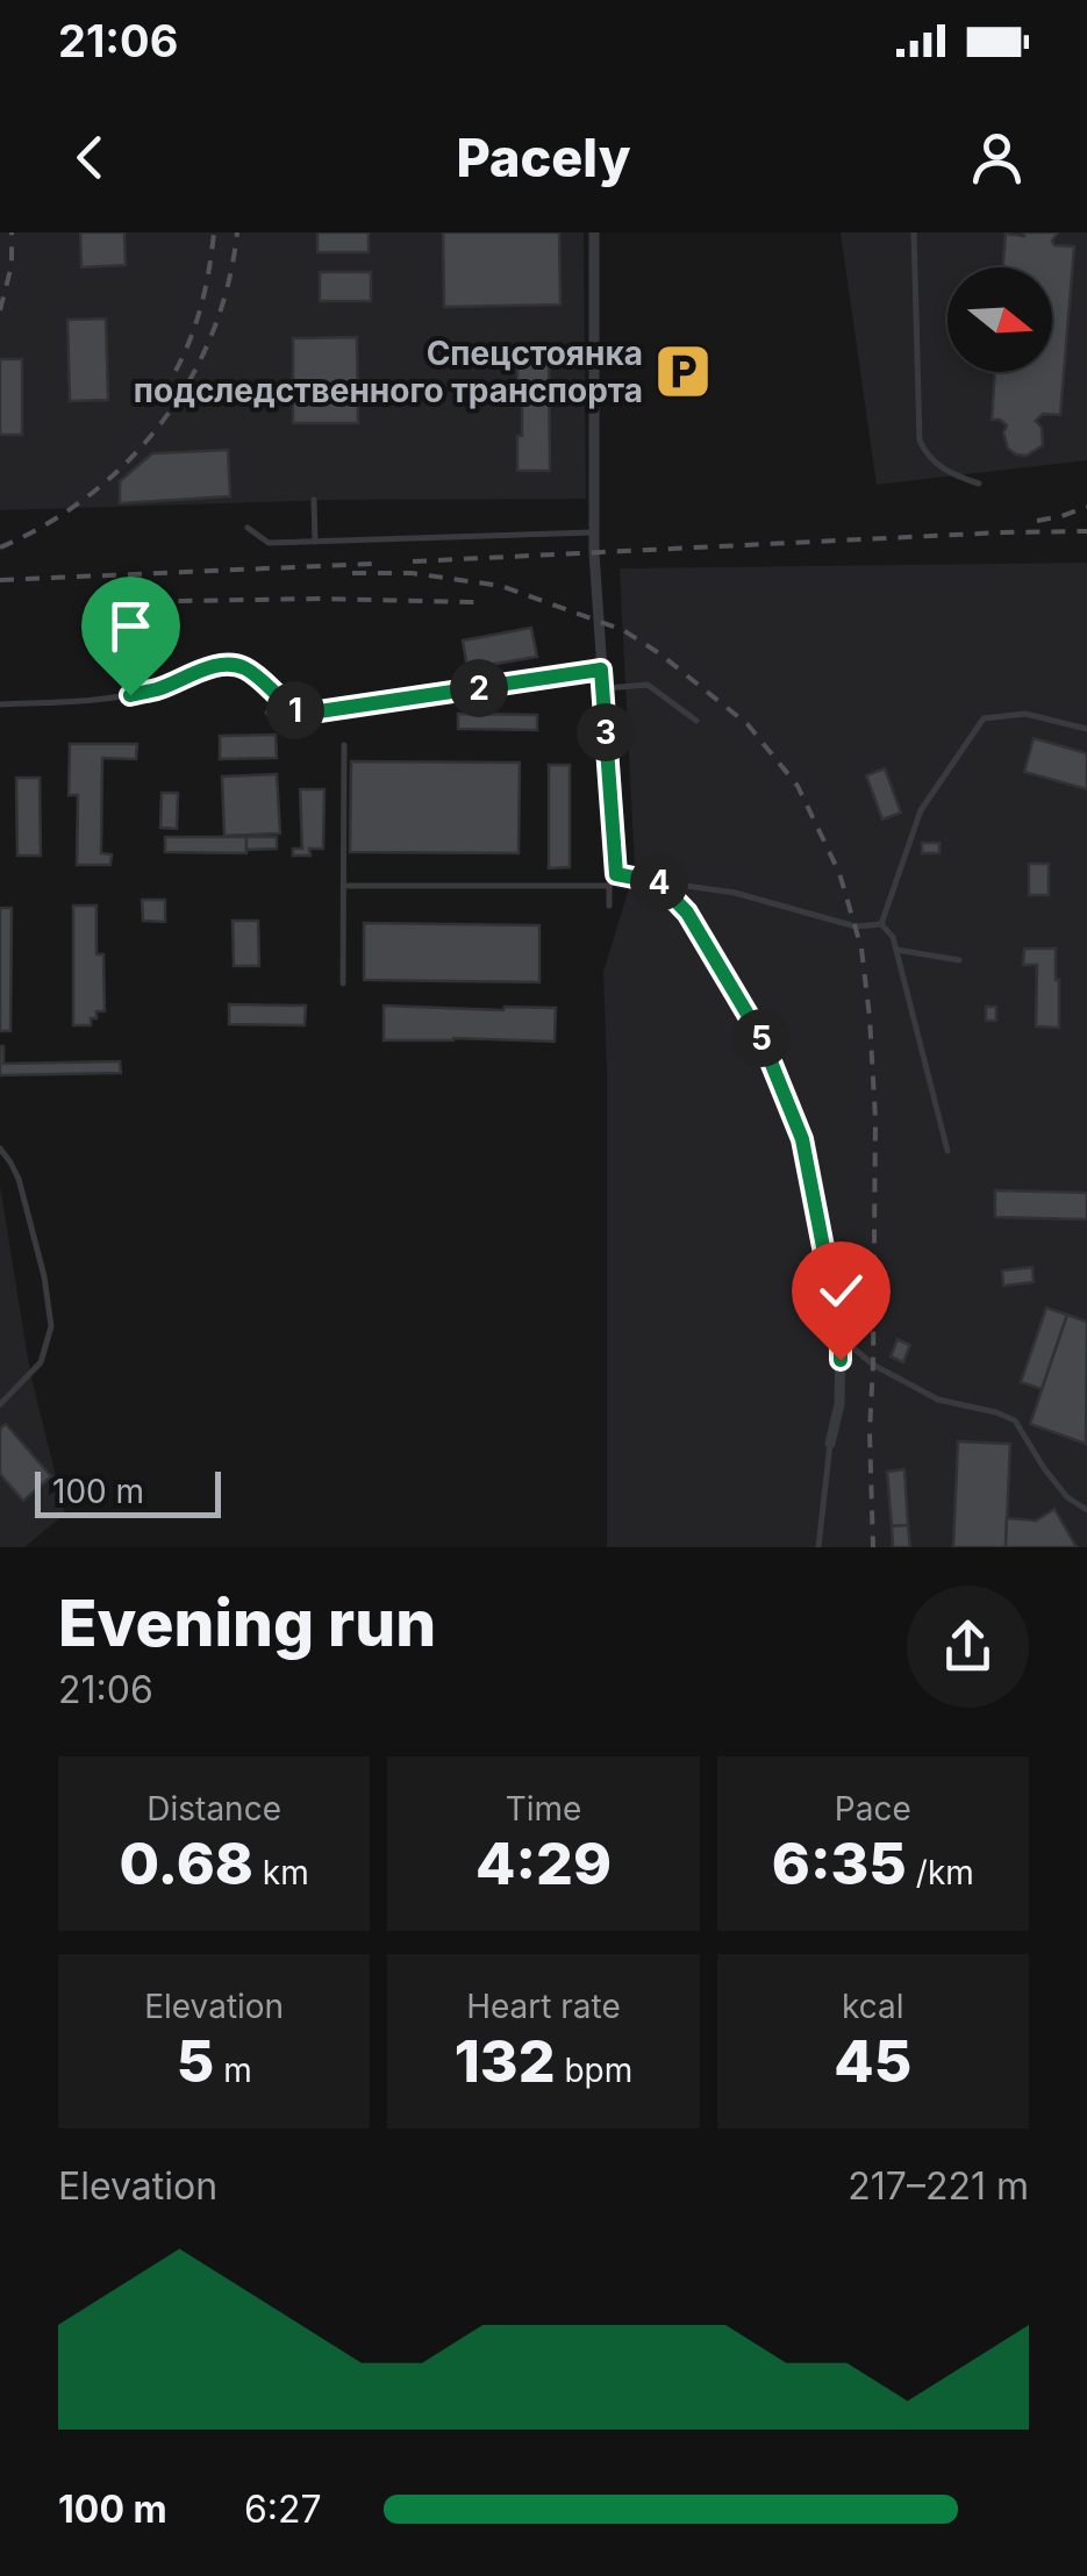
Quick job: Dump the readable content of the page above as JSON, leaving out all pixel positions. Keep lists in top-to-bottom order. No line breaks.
{"places":{"parking":["Спецстоянка подследственного транспорта"]},"scale_bar":"100 m","north":"right","page":{"status":"21:06","header":"Pacely","pins":["2","1","3","4","5"],"scale":"100 m","heading":["Evening run","21:06"],"stats":[["Distance","0.68 km"],["Time","4:29"],["Pace","6:35 /km"],["Elevation","5 m"],["Heart rate","132 bpm"],["kcal","45"]],"chart":["Elevation","217–221 m"],"list":[{"name":"100 m","note":"6:27"}]}}
